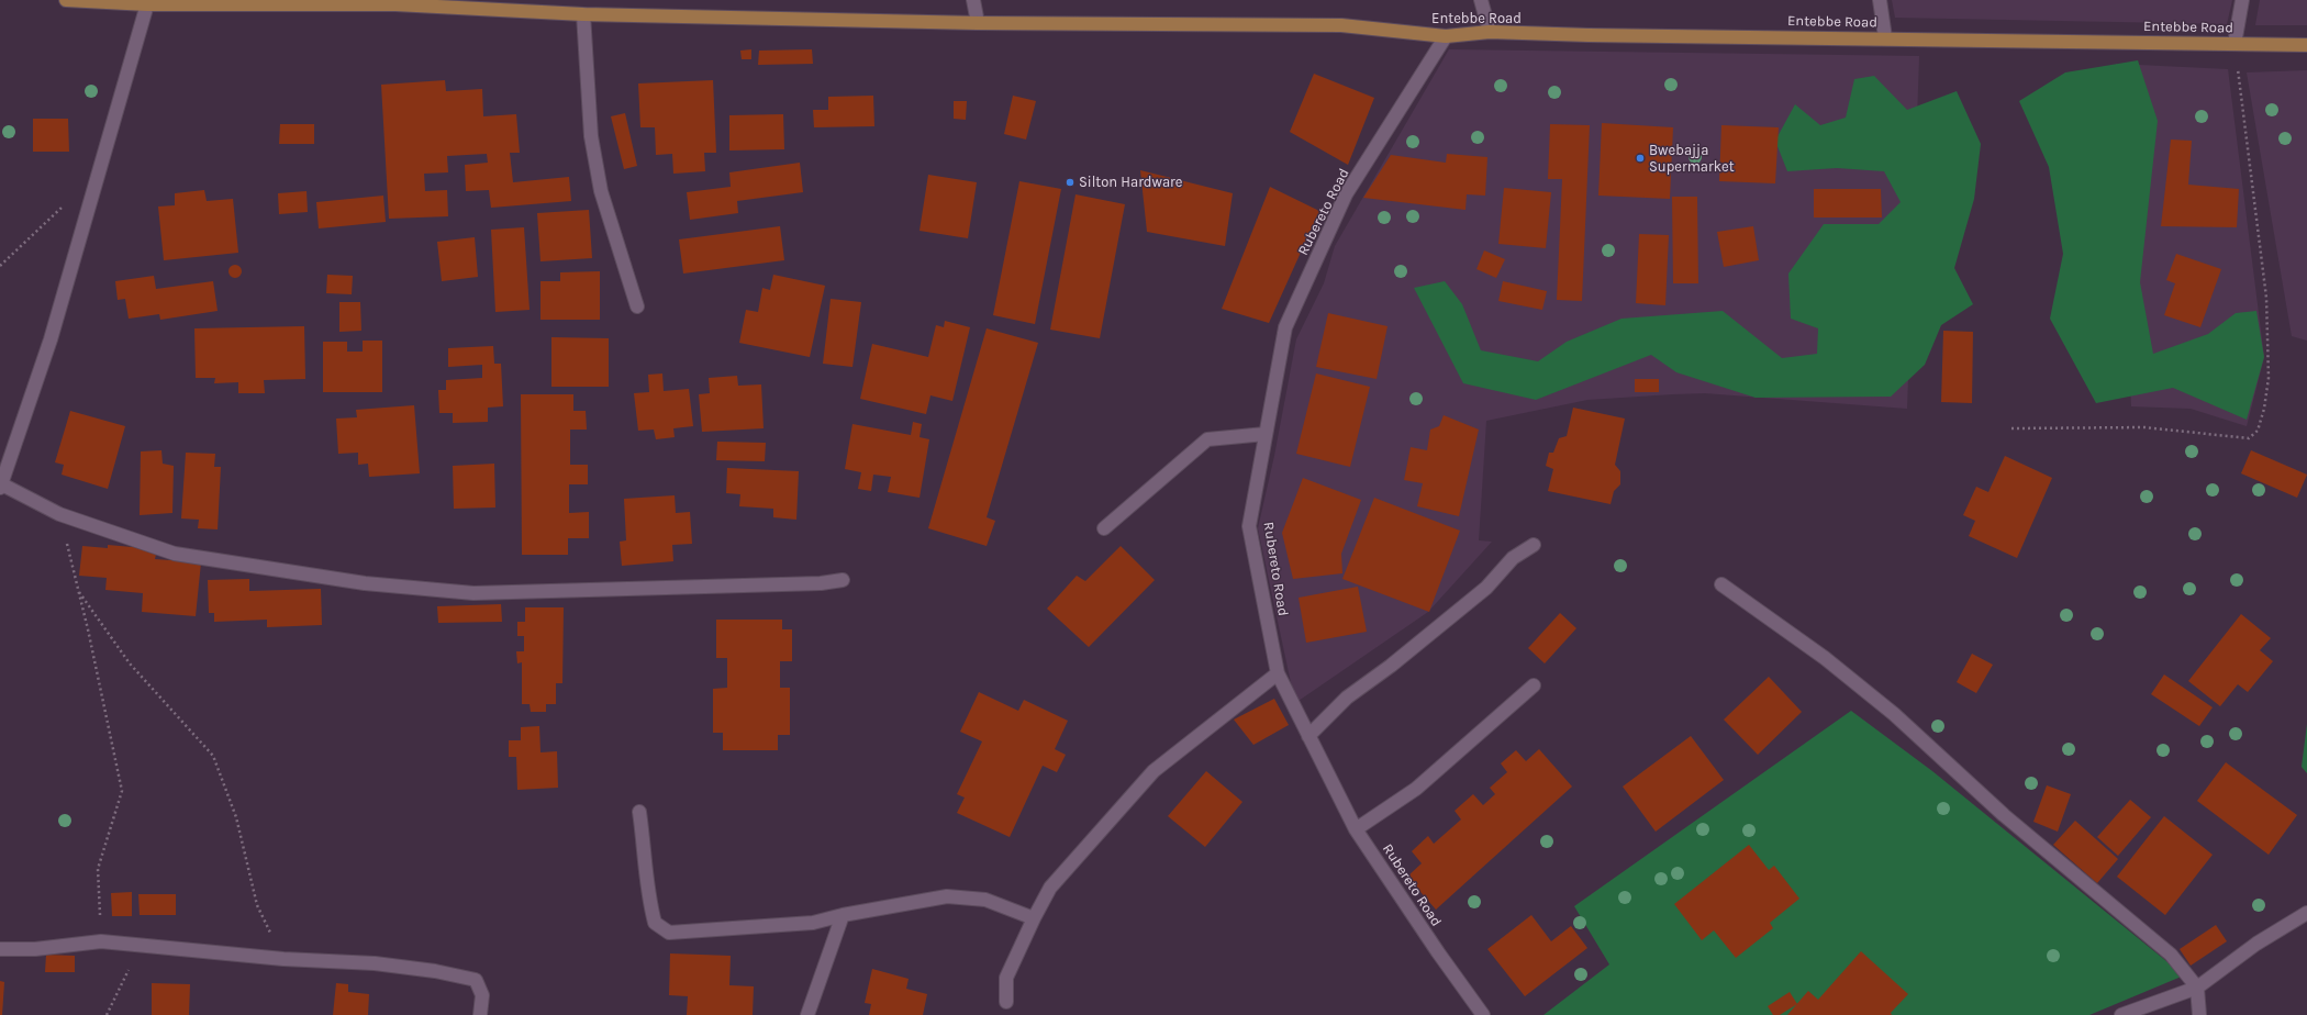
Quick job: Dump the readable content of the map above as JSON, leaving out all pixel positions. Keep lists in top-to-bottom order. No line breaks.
{"streets":{"main road":["Entebbe Road"],"street":["Rubereto Road"]},"crossings":[["Entebbe Road","Rubereto Road"]],"places":["Bwebajja Supermarket","Silton Hardware"]}
